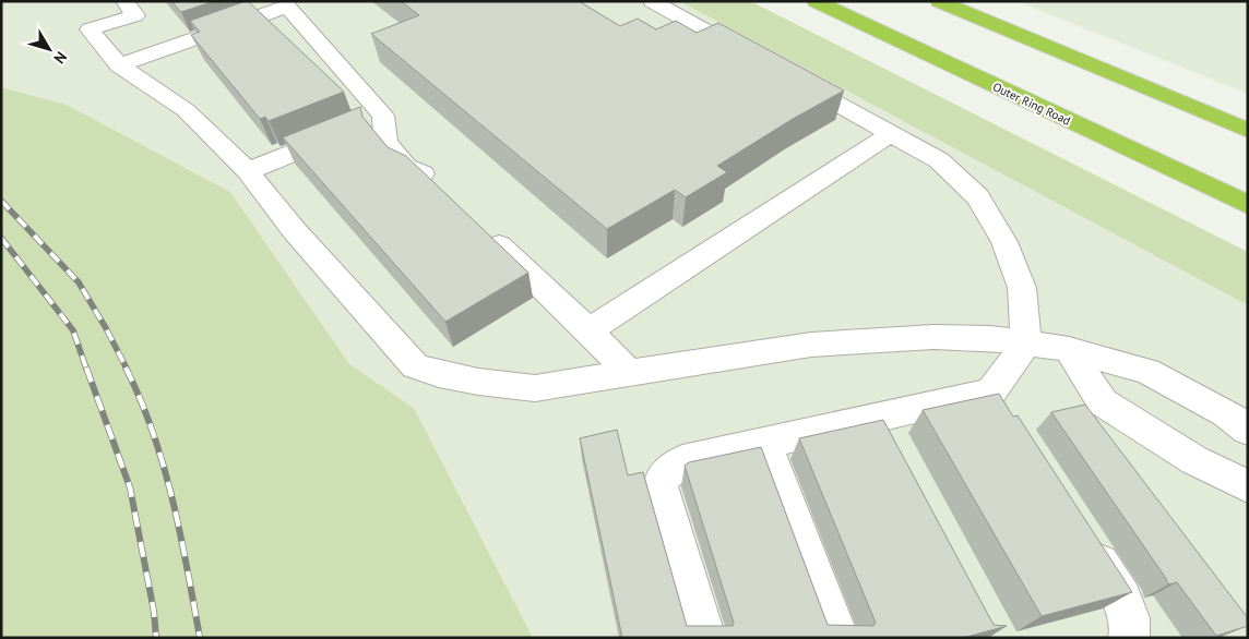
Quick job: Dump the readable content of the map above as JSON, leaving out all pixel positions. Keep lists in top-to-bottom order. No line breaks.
{"streets":{"highway":["Outer Ring Road"]},"north":"bottom right"}
